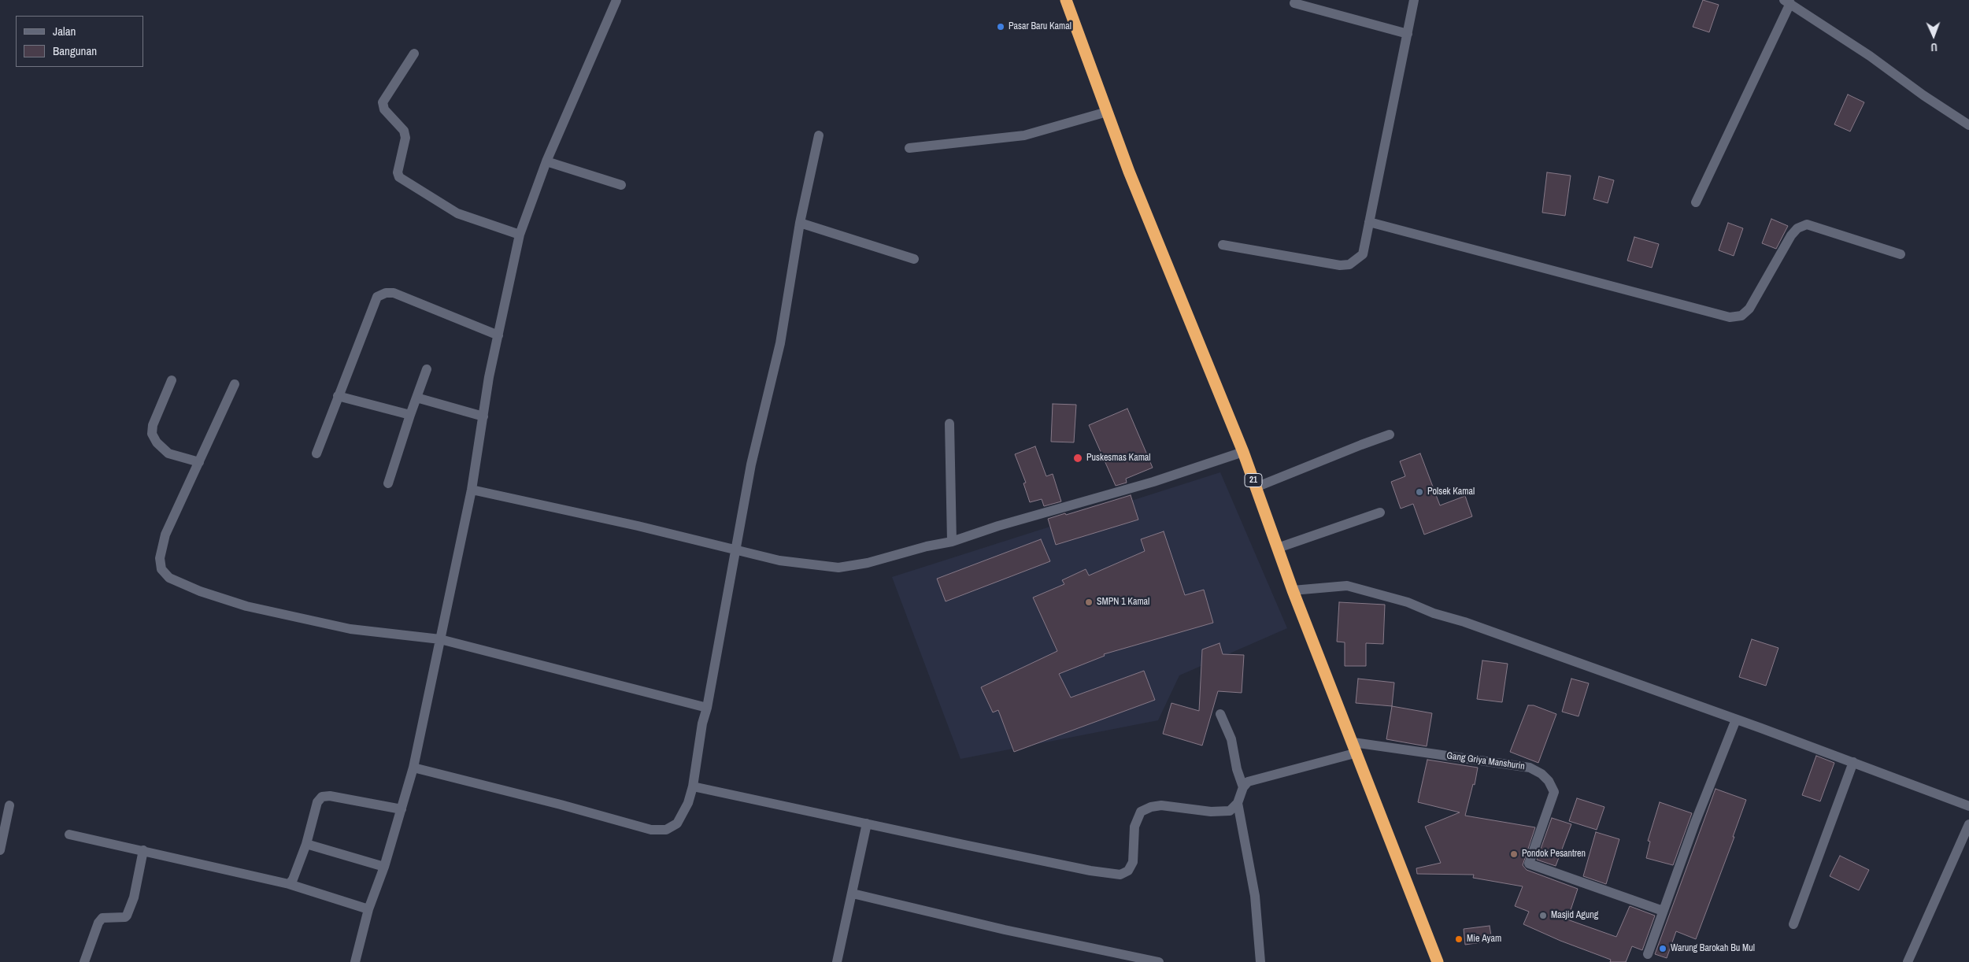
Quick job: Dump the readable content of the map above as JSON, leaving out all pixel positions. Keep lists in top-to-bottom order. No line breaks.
{"streets":{"highway":["21"],"street":["Gang Griya Manshurin"]},"crossings":[["21","Gang Griya Manshurin"]],"places":["Pasar Baru Kamal","Puskesmas Kamal","Polsek Kamal","SMPN 1 Kamal","Pondok Pesantren","Masjid Agung","Mie Ayam","Warung Barokah Bu Mul"],"legend":["Jalan","Bangunan"],"north":"bottom"}
